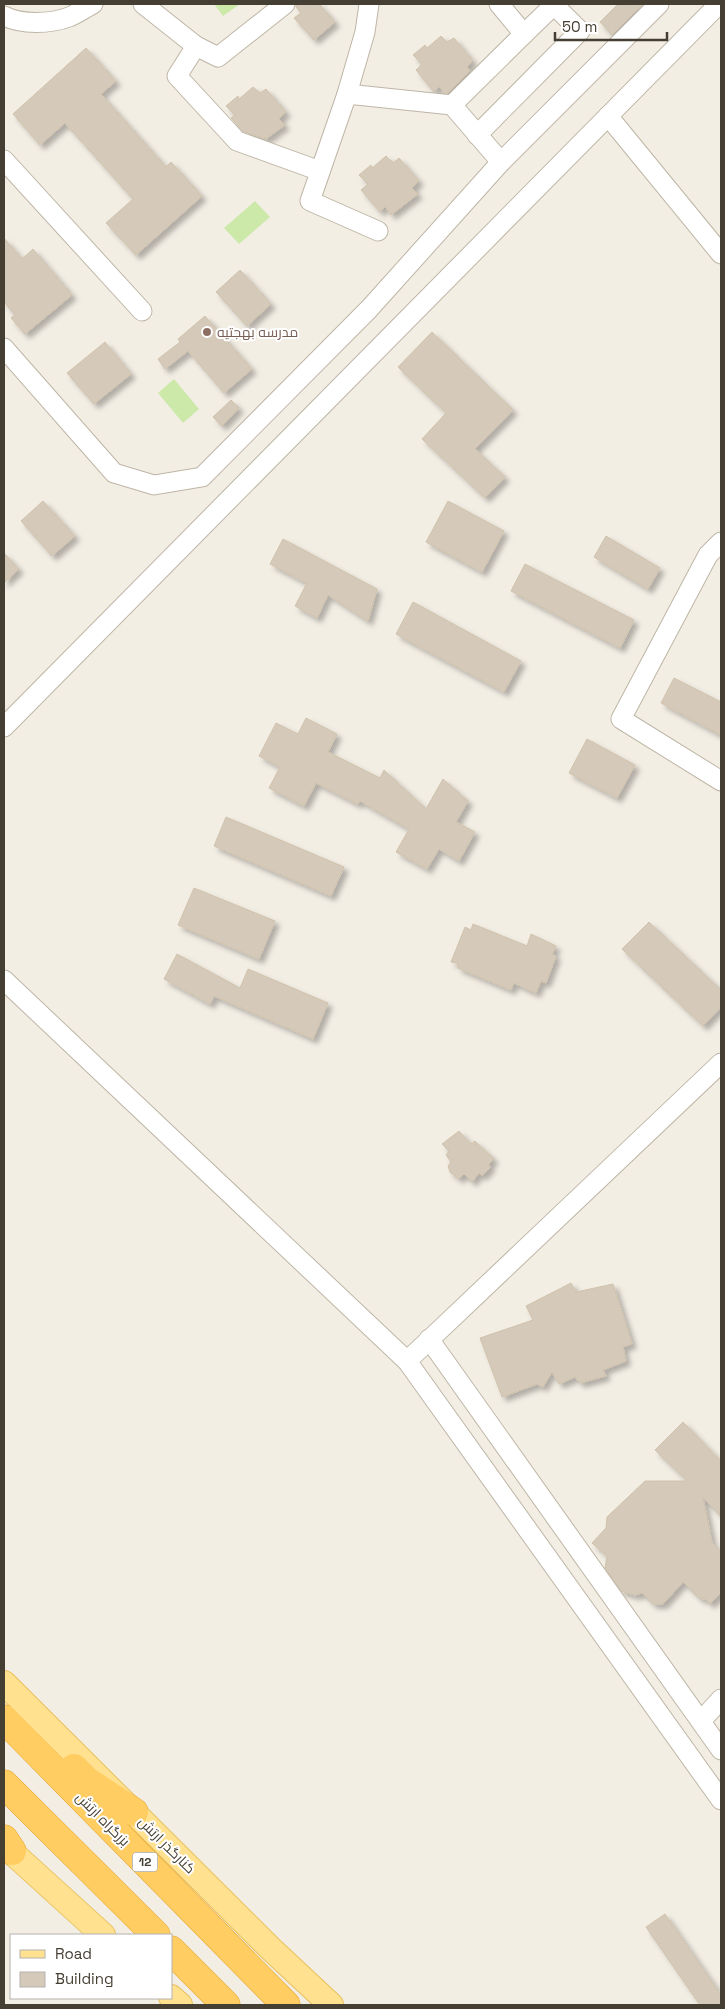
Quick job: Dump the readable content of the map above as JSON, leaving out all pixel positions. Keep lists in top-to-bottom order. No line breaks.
{"streets":{"highway":["بزرگراه ارتش","12"],"main road":["کنارگذر ارتش"]},"places":["مدرسه بهجتیه"],"legend":["Road","Building"],"scale_bar":"50 m"}
